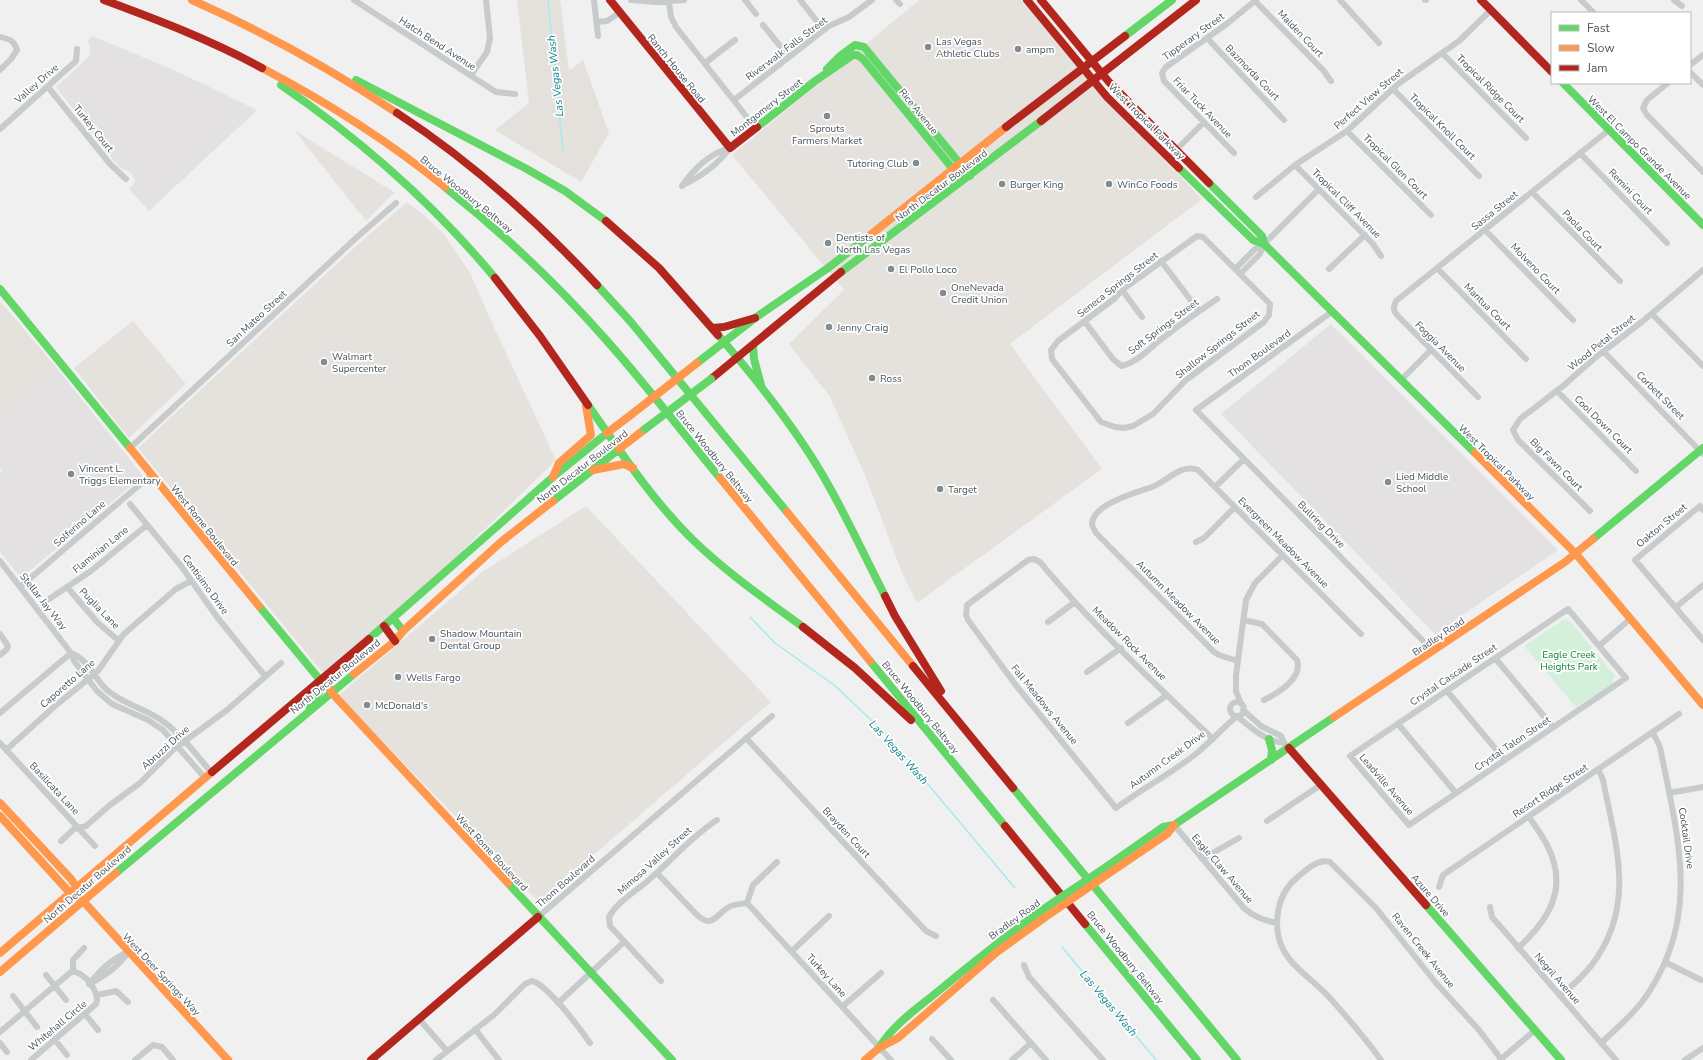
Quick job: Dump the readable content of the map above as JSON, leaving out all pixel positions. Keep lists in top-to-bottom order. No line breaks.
{"streets":{"main road":["Ranch House Road","Montgomery Street","Rice Avenue","West Tropical Parkway","West El Campo Grande Avenue","North Decatur Boulevard","Bruce Woodbury Beltway","Thom Boulevard","West Rome Boulevard","Bradley Road","Azure Drive","West Deer Springs Way"],"street":["Malden Court","Tipperary Street","Hatch Bend Avenue","Riverwalk Falls Street","Bazmorda Court","Valley Drive","Tropical Ridge Court","Perfect View Street","Friar Tuck Avenue","Tropical Knoll Court","Turkey Court","Tropical Glen Court","Remini Court","Tropical Cliff Avenue","Sassa Street","Paola Court","Molveno Court","Seneca Springs Street","Mantua Court","San Mateo Street","Soft Springs Street","Wood Petal Street","Shallow Springs Street","Foggia Avenue","Corbett Street","Cool Down Court","Big Fawn Court","Solferino Lane","Bullring Drive","Oakton Street","Evergreen Meadow Avenue","Flaminian Lane","Centisimo Drive","Stellar Jay Way","Autumn Meadow Avenue","Puglia Lane","Meadow Rock Avenue","Crystal Cascade Street","Caporetto Lane","Fall Meadows Avenue","Crystal Talon Street","Abruzzi Drive","Autumn Creek Drive","Leadville Avenue","Basilicata Lane","Resort Ridge Street","Brayden Court","Cocktail Drive","Mimosa Valley Street","Eagle Claw Avenue","Raven Creek Avenue","Turkey Lane","Negril Avenue","Whitehall Circle"]},"crossings":[["Malden Court","Tipperary Street"],["Tipperary Street","Bazmorda Court"],["Tipperary Street","Friar Tuck Avenue"],["Ranch House Road","Montgomery Street"],["Valley Drive","Turkey Court"],["Tropical Ridge Court","Perfect View Street"],["Perfect View Street","Tropical Knoll Court"],["Perfect View Street","Tropical Glen Court"],["Perfect View Street","Tropical Cliff Avenue"],["Montgomery Street","Rice Avenue"],["Rice Avenue","North Decatur Boulevard"],["West Tropical Parkway","North Decatur Boulevard"],["West Tropical Parkway","Thom Boulevard"],["West Tropical Parkway","Bradley Road"],["West El Campo Grande Avenue","Sassa Street"],["North Decatur Boulevard","West Rome Boulevard"],["North Decatur Boulevard","West Deer Springs Way"],["Remini Court","Sassa Street"],["Sassa Street","Paola Court"],["Sassa Street","Molveno Court"],["Sassa Street","Mantua Court"],["Sassa Street","Foggia Avenue"],["Seneca Springs Street","Soft Springs Street"],["Seneca Springs Street","Shallow Springs Street"],["San Mateo Street","West Rome Boulevard"],["Wood Petal Street","Corbett Street"],["Wood Petal Street","Cool Down Court"],["Wood Petal Street","Big Fawn Court"],["Thom Boulevard","Bullring Drive"],["Thom Boulevard","West Rome Boulevard"],["Thom Boulevard","Brayden Court"],["Corbett Street","Bradley Road"],["Solferino Lane","West Rome Boulevard"],["Solferino Lane","Stellar Jay Way"],["Bullring Drive","Bradley Road"],["Evergreen Meadow Avenue","Autumn Meadow Avenue"],["Flaminian Lane","Centisimo Drive"],["Flaminian Lane","Puglia Lane"],["Centisimo Drive","Caporetto Lane"],["Centisimo Drive","Abruzzi Drive"],["Puglia Lane","Caporetto Lane"],["Bradley Road","Eagle Claw Avenue"],["Bradley Road","Azure Drive"],["Bradley Road","Turkey Lane"],["Meadow Rock Avenue","Fall Meadows Avenue"],["Meadow Rock Avenue","Autumn Creek Drive"],["Crystal Cascade Street","Crystal Talon Street"],["Crystal Cascade Street","Leadville Avenue"],["Caporetto Lane","Basilicata Lane"],["Fall Meadows Avenue","Autumn Creek Drive"],["Crystal Talon Street","Leadville Avenue"],["Abruzzi Drive","Basilicata Lane"],["Autumn Creek Drive","Azure Drive"],["Resort Ridge Street","Cocktail Drive"],["Cocktail Drive","Negril Avenue"],["Eagle Claw Avenue","Raven Creek Avenue"]],"water":["Las Vegas Wash"],"parks":["Eagle Creek Heights Park"],"places":["Las Vegas Athletic Clubs","ampm","Sprouts Farmers Market","Tutoring Club","Burger King","WinCo Foods","Dentists of North Las Vegas","El Pollo Loco","OneNevada Credit Union","Jenny Craig","Walmart Supercenter","Ross","Vincent L. Triggs Elementary","Lied Middle School","Target","Shadow Mountain Dental Group","Wells Fargo","McDonald's"],"legend":["Fast","Slow","Jam"]}
